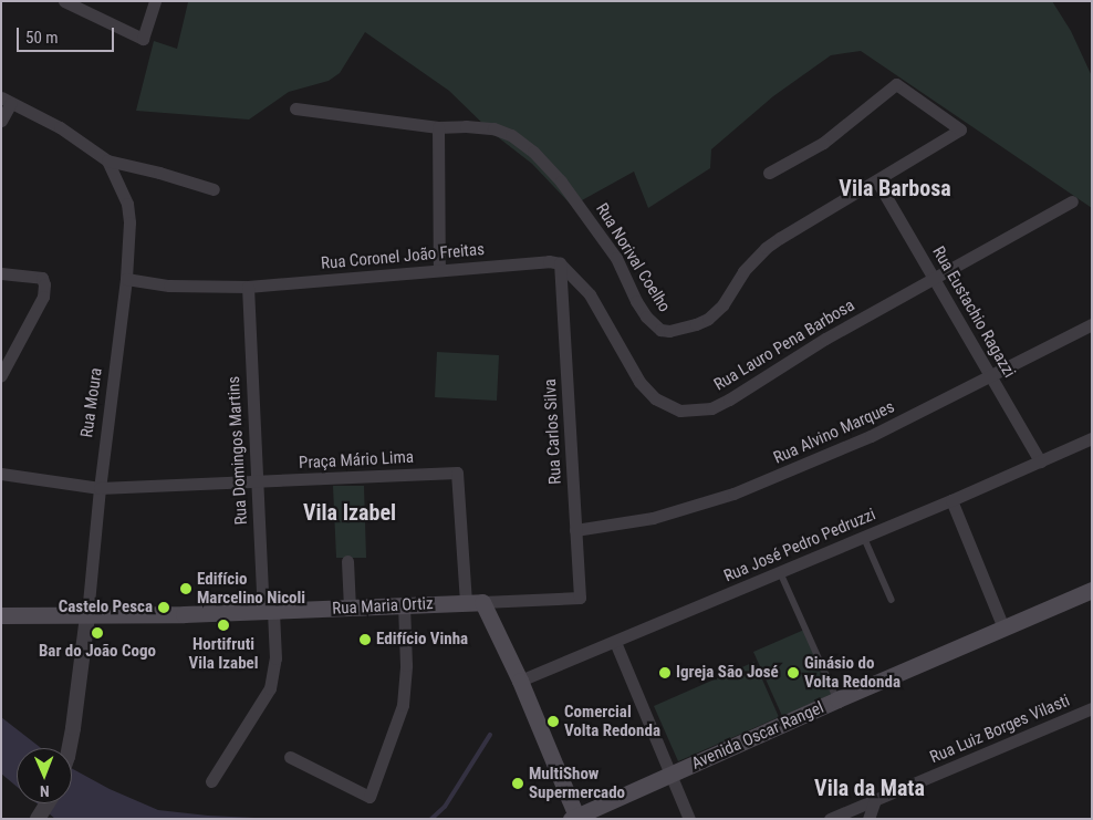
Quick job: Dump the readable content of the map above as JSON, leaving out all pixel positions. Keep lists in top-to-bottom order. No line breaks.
{"streets":{"main road":["Rua Maria Ortiz","Avenida Oscar Rangel"],"street":["Rua Coronel João Freitas","Rua Norival Coelho","Rua Eustachio Ragazzi","Rua Lauro Pena Barbosa","Rua Moura","Rua Carlos Silva","Rua Alvino Marques","Rua Domingos Martins","Praça Mário Lima","Rua José Pedro Pedruzzi","Rua Luiz Borges Vilasti"]},"crossings":[["Rua Coronel João Freitas","Rua Lauro Pena Barbosa"],["Rua Coronel João Freitas","Rua Moura"],["Rua Coronel João Freitas","Rua Carlos Silva"],["Rua Coronel João Freitas","Rua Domingos Martins"],["Rua Norival Coelho","Rua Eustachio Ragazzi"],["Rua Eustachio Ragazzi","Rua Lauro Pena Barbosa"],["Rua Eustachio Ragazzi","Rua Alvino Marques"],["Rua Eustachio Ragazzi","Rua José Pedro Pedruzzi"],["Rua Lauro Pena Barbosa","Rua Carlos Silva"],["Rua Moura","Praça Mário Lima"],["Rua Moura","Rua Maria Ortiz"],["Rua Carlos Silva","Rua Alvino Marques"],["Rua Carlos Silva","Rua Maria Ortiz"],["Rua Domingos Martins","Praça Mário Lima"],["Rua Domingos Martins","Rua Maria Ortiz"],["Praça Mário Lima","Rua Maria Ortiz"]],"districts":["Vila Barbosa","Vila Izabel","Vila da Mata"],"places":["Edifício Marcelino Nicoli","Castelo Pesca","Hortifruti Vila Izabel","Bar do João Cogo","Edifício Vinha","Igreja São José","Ginásio do Volta Redonda","Comercial Volta Redonda","MultiShow Supermercado"],"scale_bar":"50 m","north":"bottom"}
